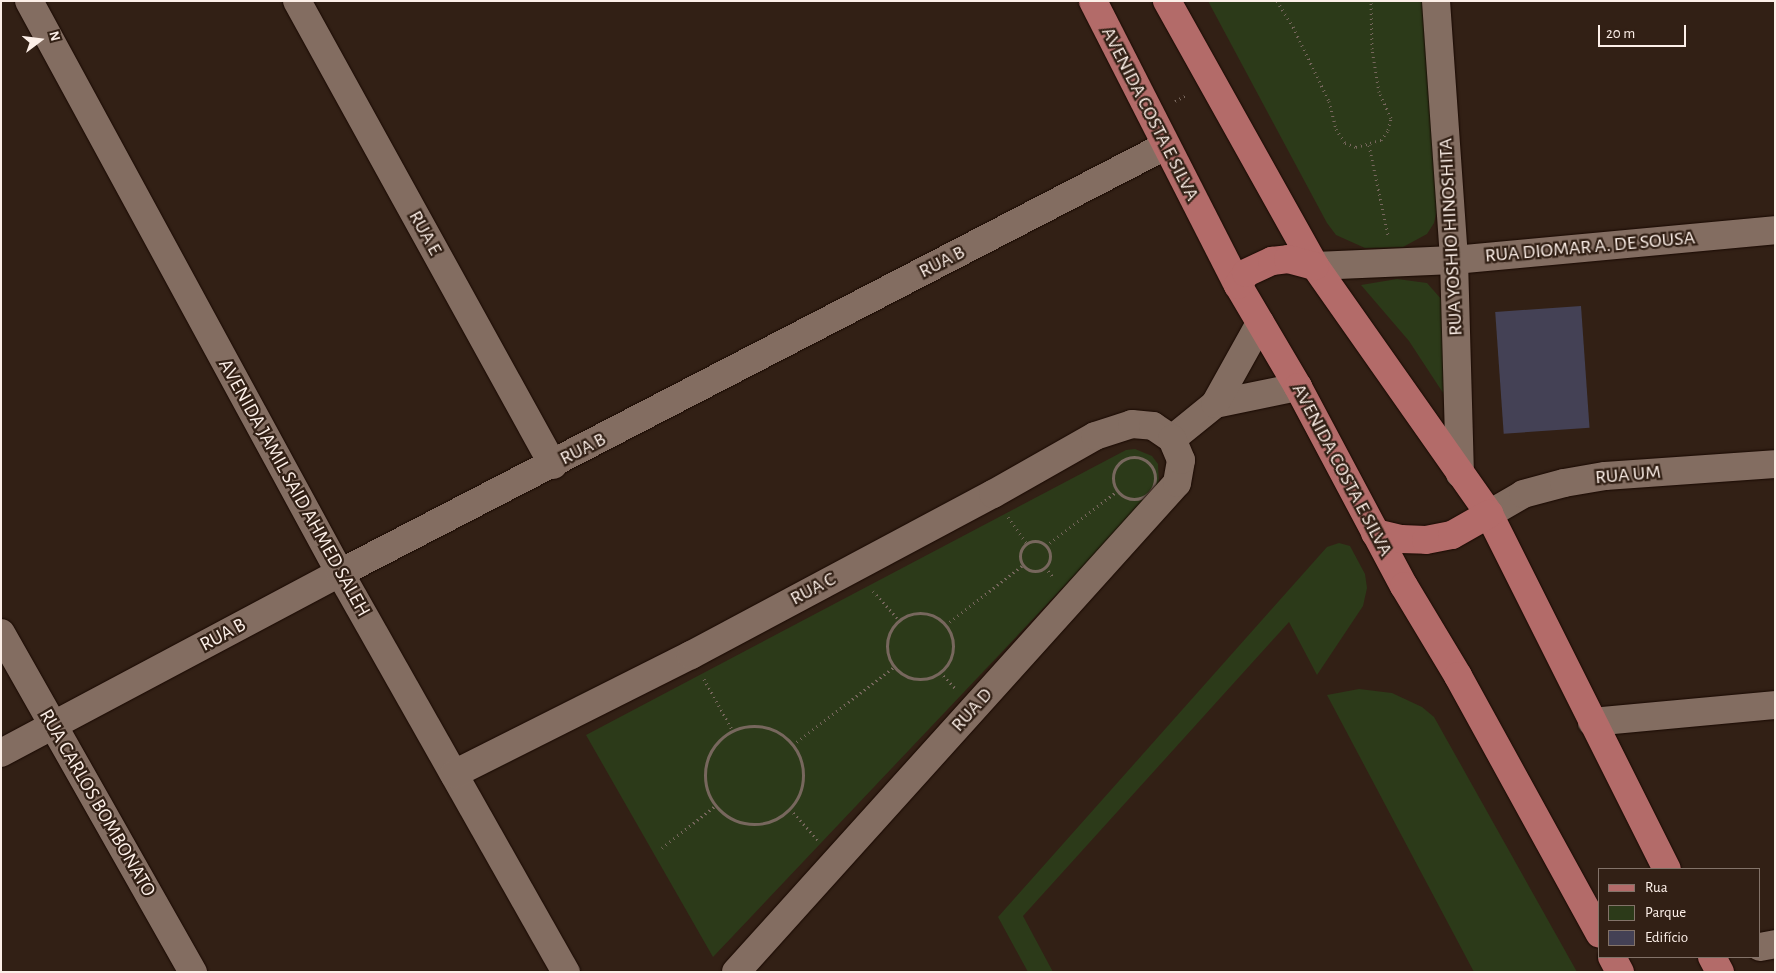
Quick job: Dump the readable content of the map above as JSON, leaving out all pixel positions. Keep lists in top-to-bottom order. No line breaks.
{"streets":{"main road":["AVENIDA COSTA E SILVA"],"street":["RUA E","RUA YOSHIO HINOSHITA","RUA DIOMAR A. DE SOUSA","RUA B","RUA UM","AVENIDA JAMIL SAID AHMED SALEH","RUA C","RUA D","RUA CARLOS BOMBONATO"]},"crossings":[["AVENIDA COSTA E SILVA","RUA B"],["RUA E","RUA B"],["RUA YOSHIO HINOSHITA","RUA DIOMAR A. DE SOUSA"],["RUA B","AVENIDA JAMIL SAID AHMED SALEH"],["RUA B","RUA CARLOS BOMBONATO"],["AVENIDA JAMIL SAID AHMED SALEH","RUA C"],["RUA C","RUA D"]],"legend":["Rua","Parque","Edifício"],"scale_bar":"20 m","north":"right"}
